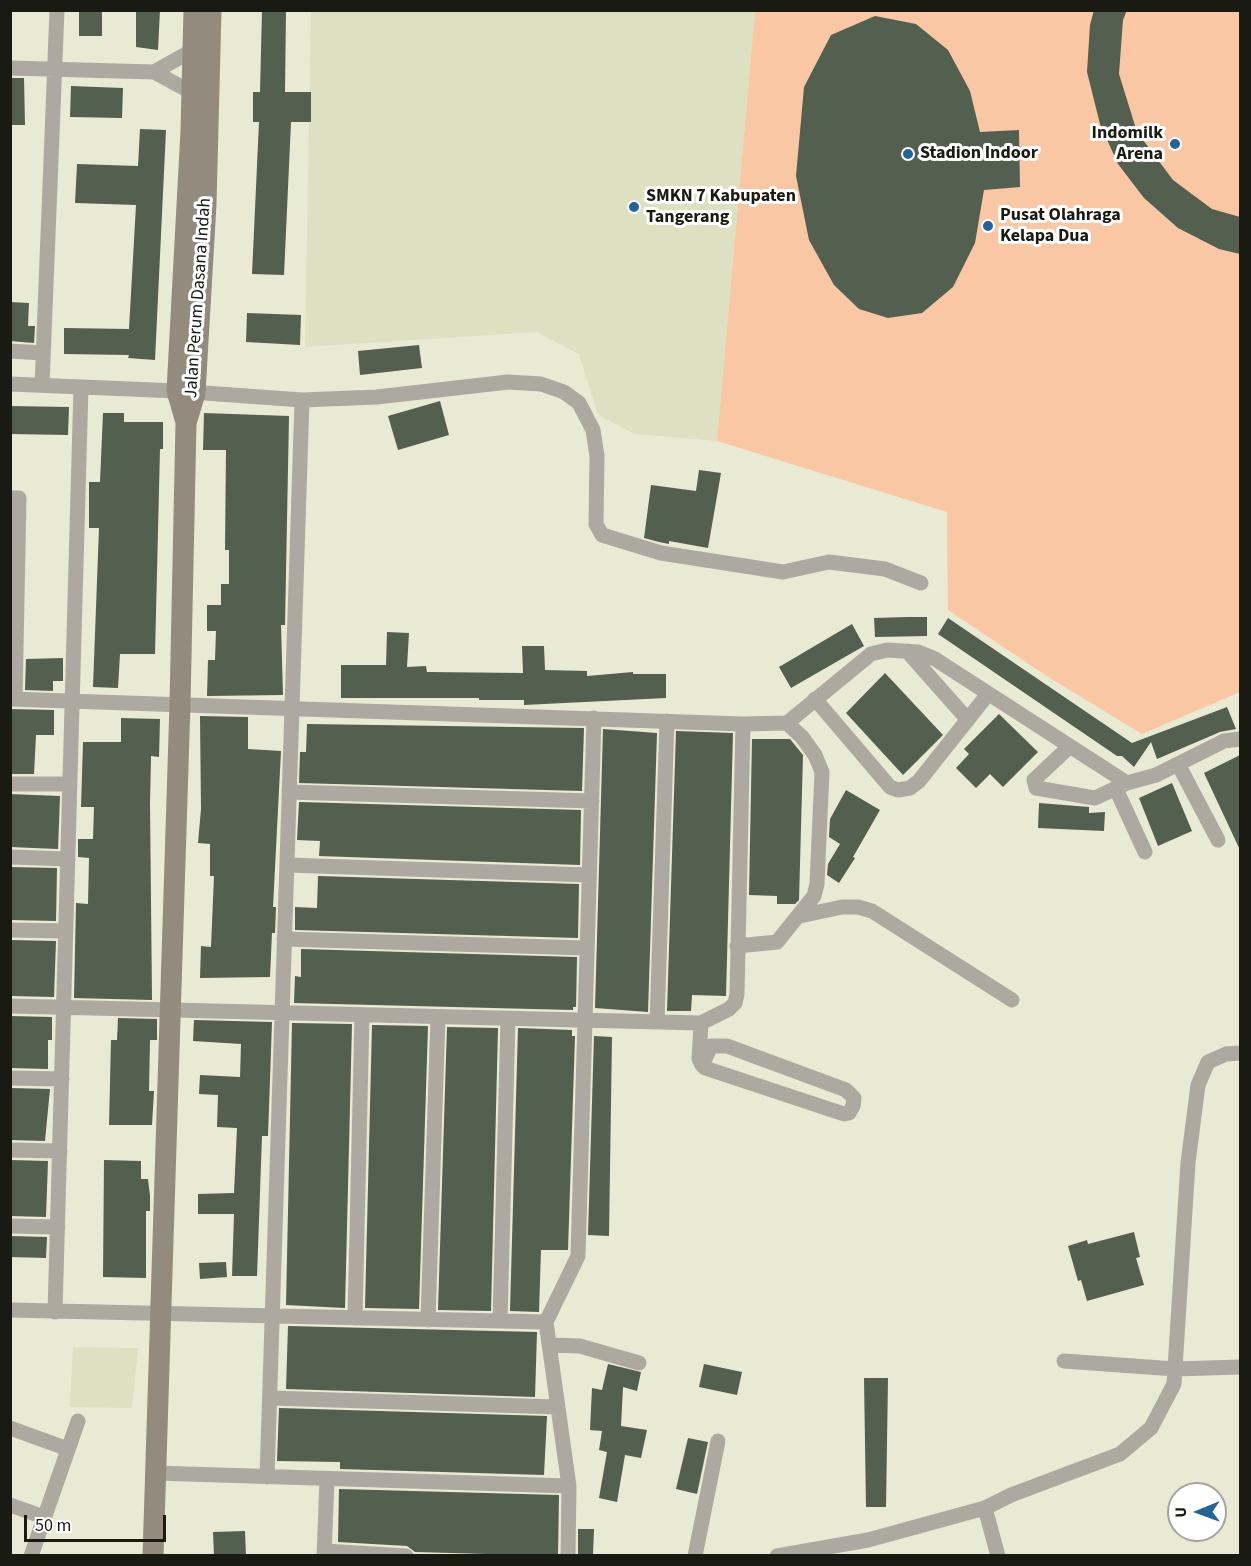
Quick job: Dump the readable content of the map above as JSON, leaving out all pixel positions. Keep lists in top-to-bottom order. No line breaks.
{"streets":{"street":["Jalan Perum Dasana Indah"]},"places":["Indomilk Arena","Stadion Indoor","SMKN 7 Kabupaten Tangerang","Pusat Olahraga Kelapa Dua"],"scale_bar":"50 m","north":"left"}
